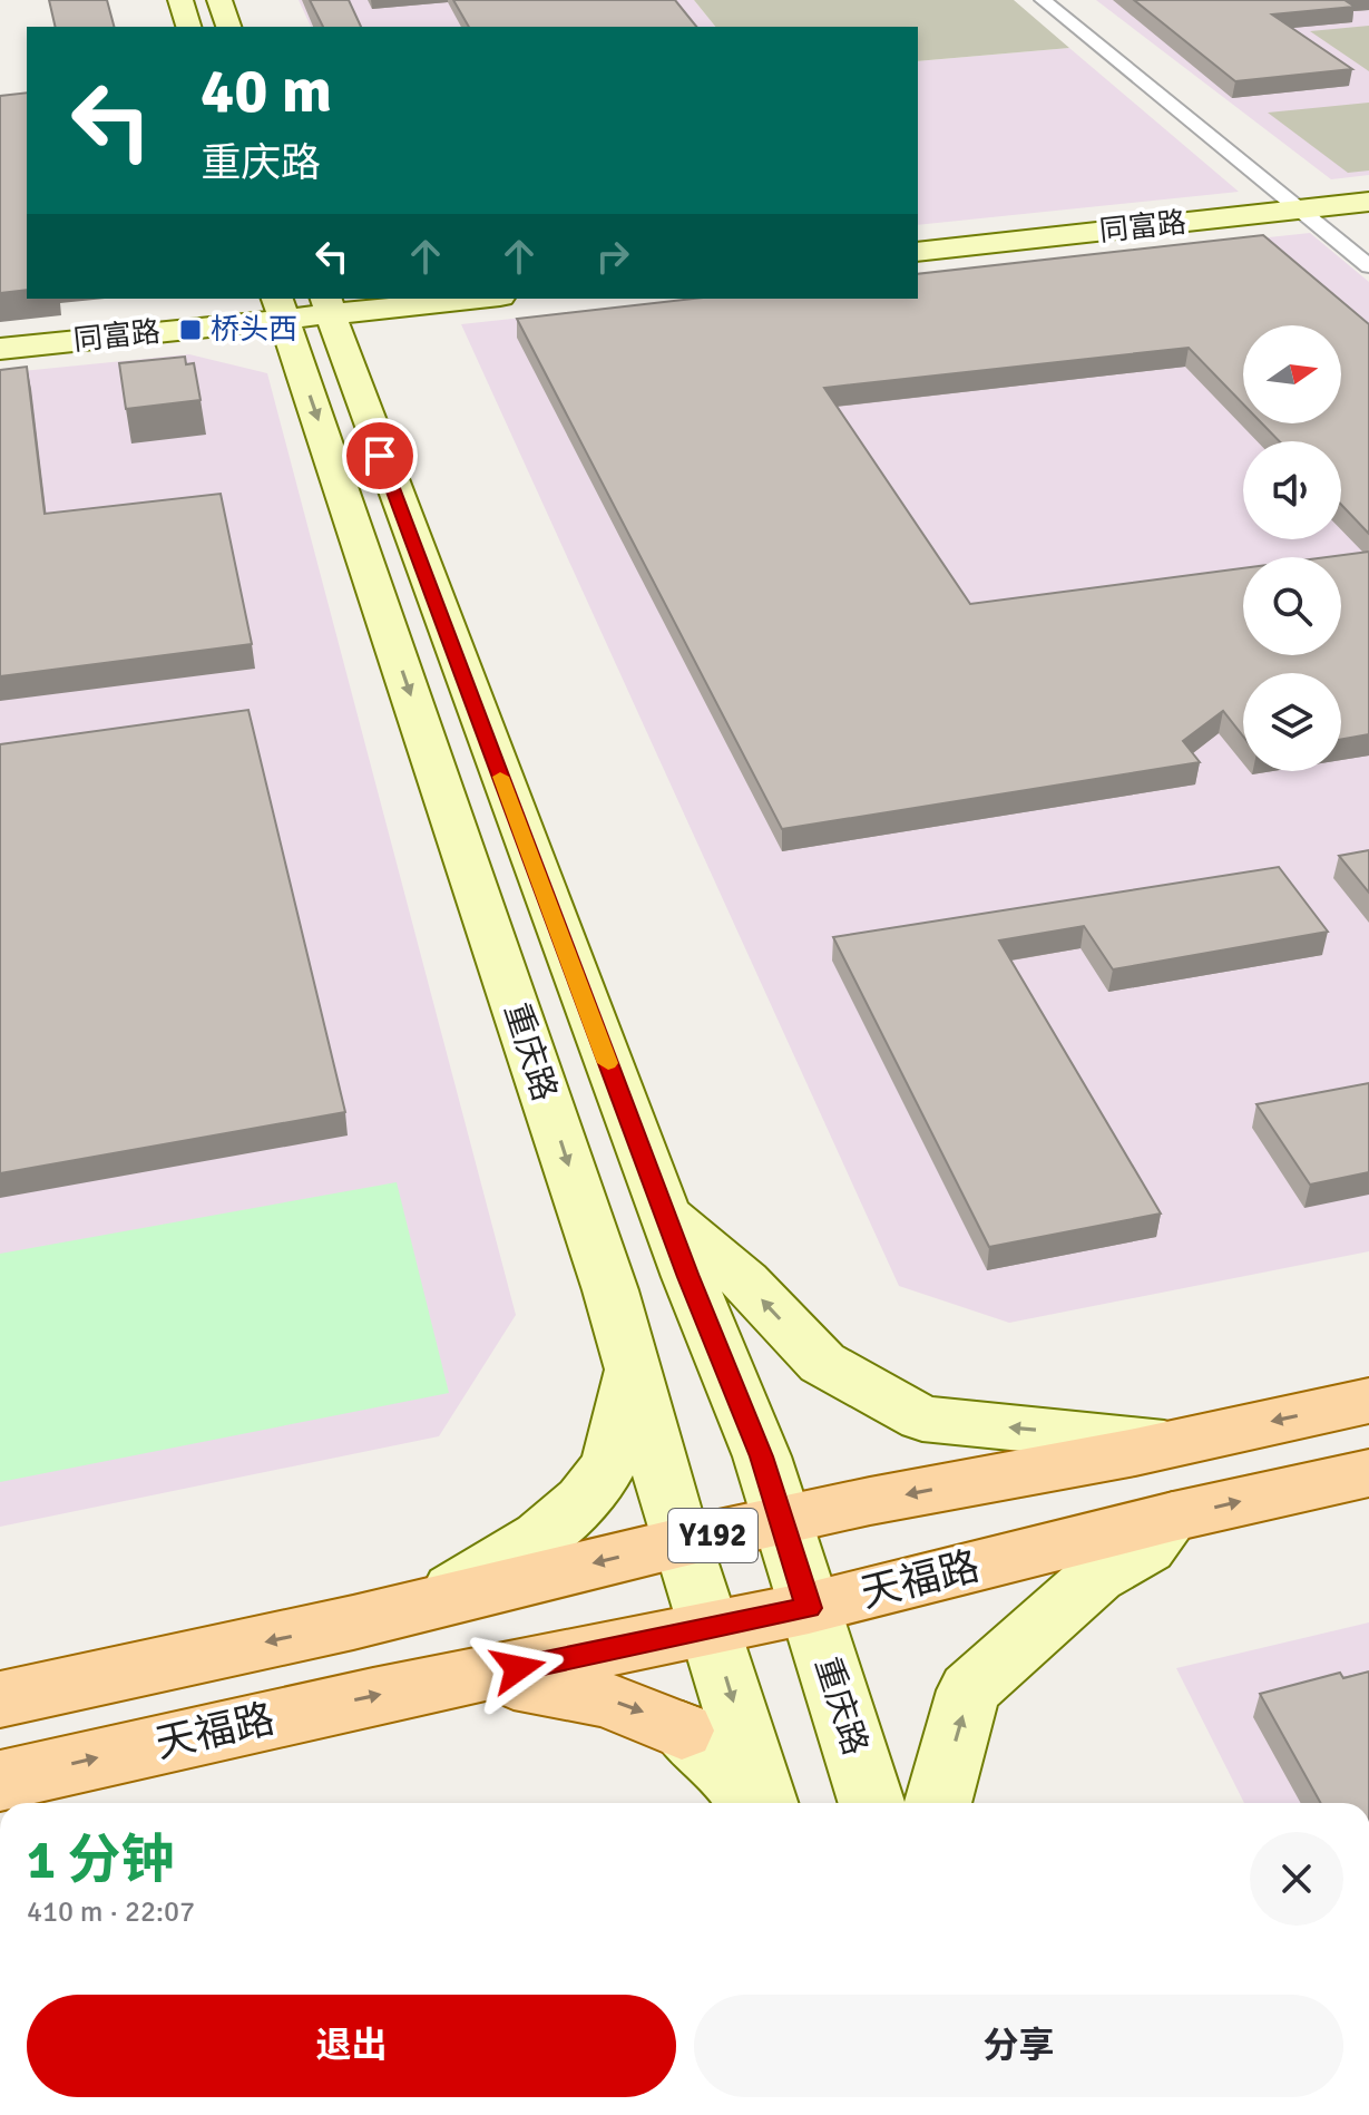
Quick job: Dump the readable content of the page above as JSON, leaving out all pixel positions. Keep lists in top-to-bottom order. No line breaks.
{"streets":{"main road":["同富路","重庆路","Y192","天福路"]},"crossings":[["同富路","重庆路"],["重庆路","Y192"],["重庆路","天福路"]],"places":{"transit":["桥头西"]},"north":"right","page":{"turn":["40 m","重庆路"],"heading":["1 分钟","410 m · 22:07"],"buttons":["退出","分享"]}}
